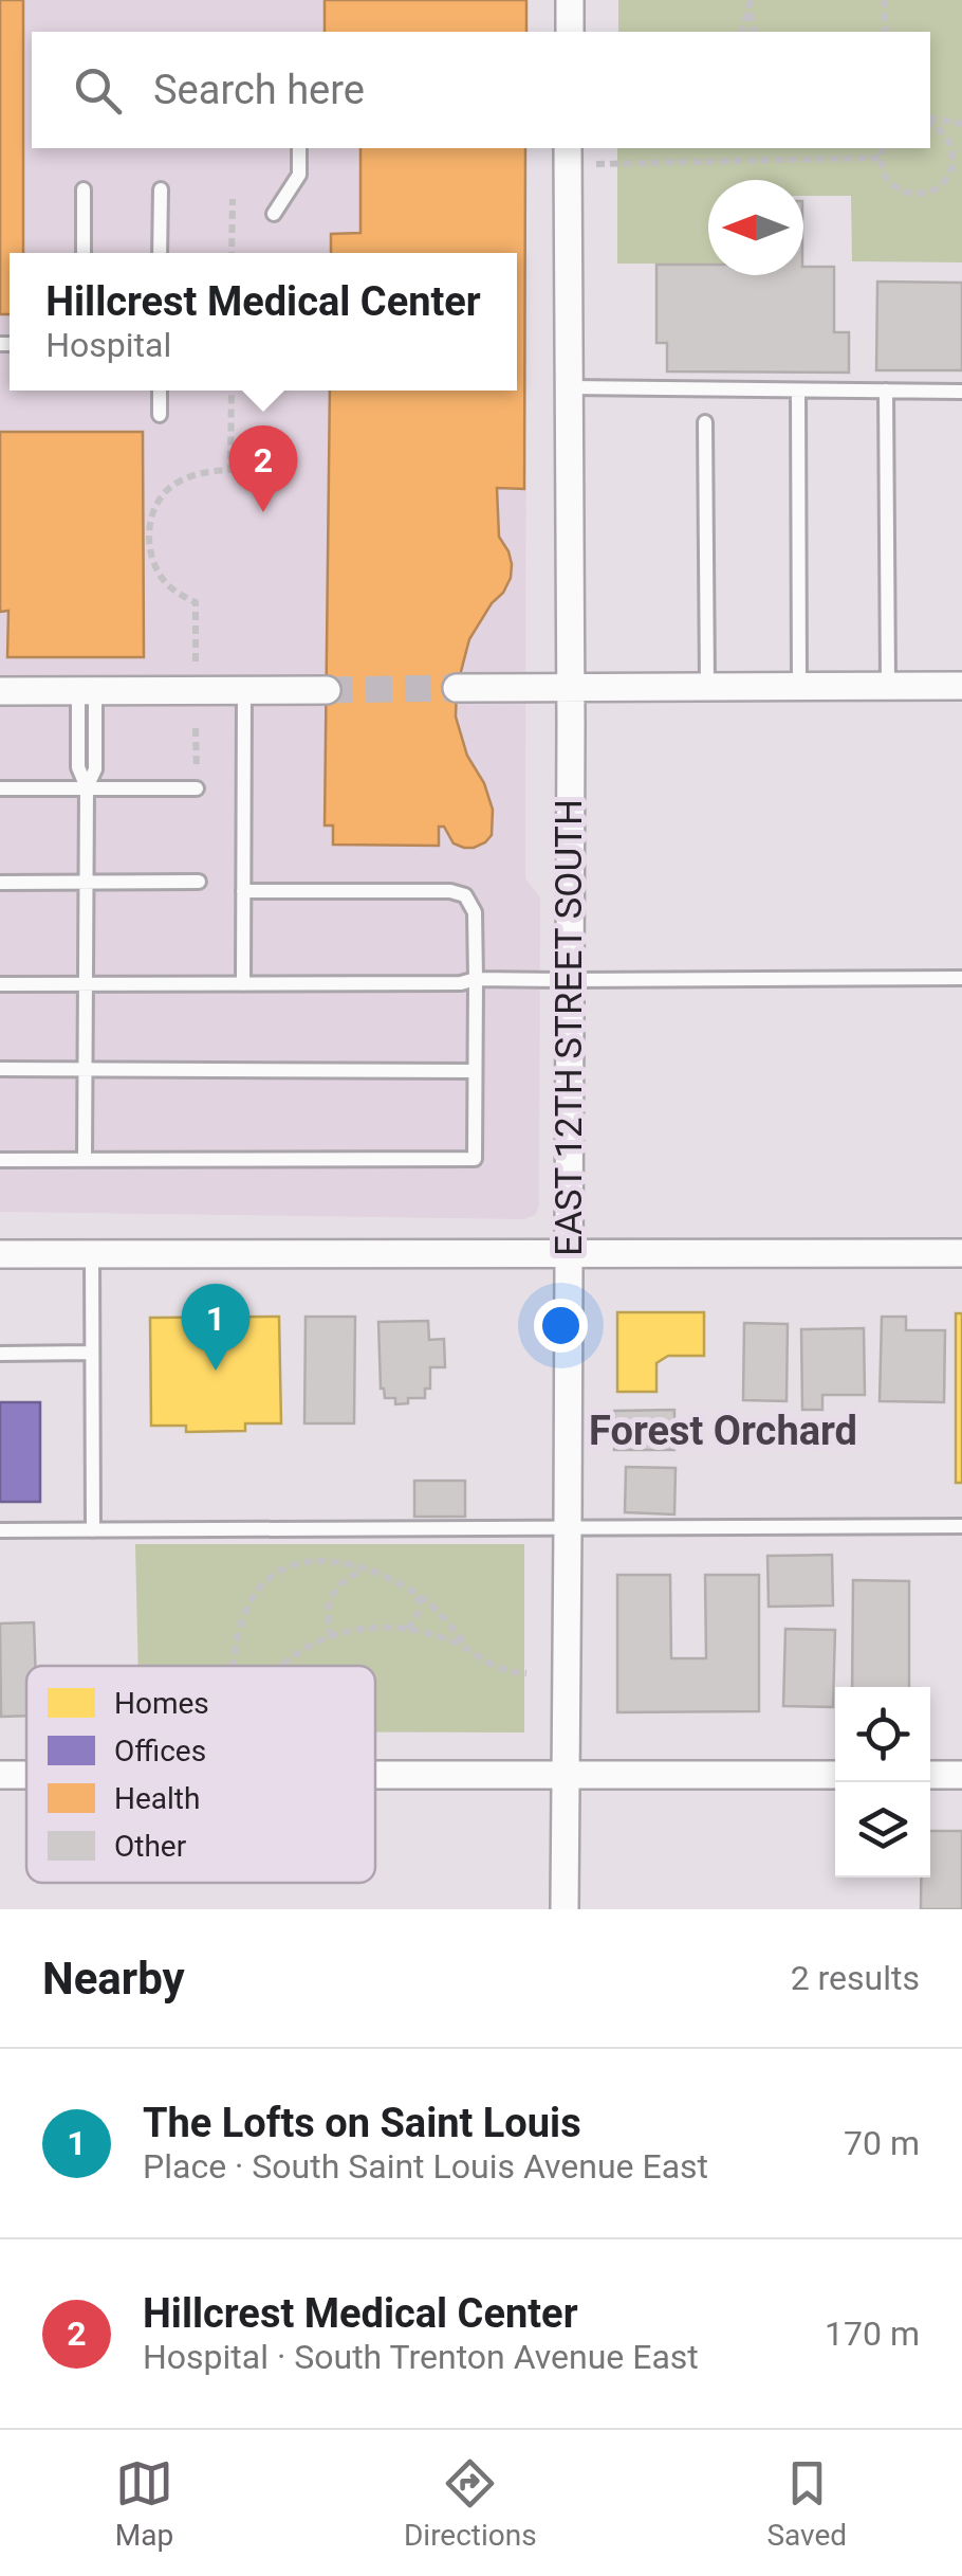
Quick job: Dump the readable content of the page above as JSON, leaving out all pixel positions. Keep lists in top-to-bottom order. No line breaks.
{"streets":{"street":["EAST 12TH STREET SOUTH"]},"districts":["Forest Orchard"],"legend":["Homes","Offices","Health","Other"],"north":"left","page":{"search":"Search here","popup":["Hillcrest Medical Center","Hospital"],"pins":["2","1"],"heading":["Nearby","2 results"],"list":[{"mark":"1","name":"The Lofts on Saint Louis","note":"Place · South Saint Louis Avenue East","value":"70 m"},{"mark":"2","name":"Hillcrest Medical Center","note":"Hospital · South Trenton Avenue East","value":"170 m"}],"nav":["Map","Directions","Saved"]}}
